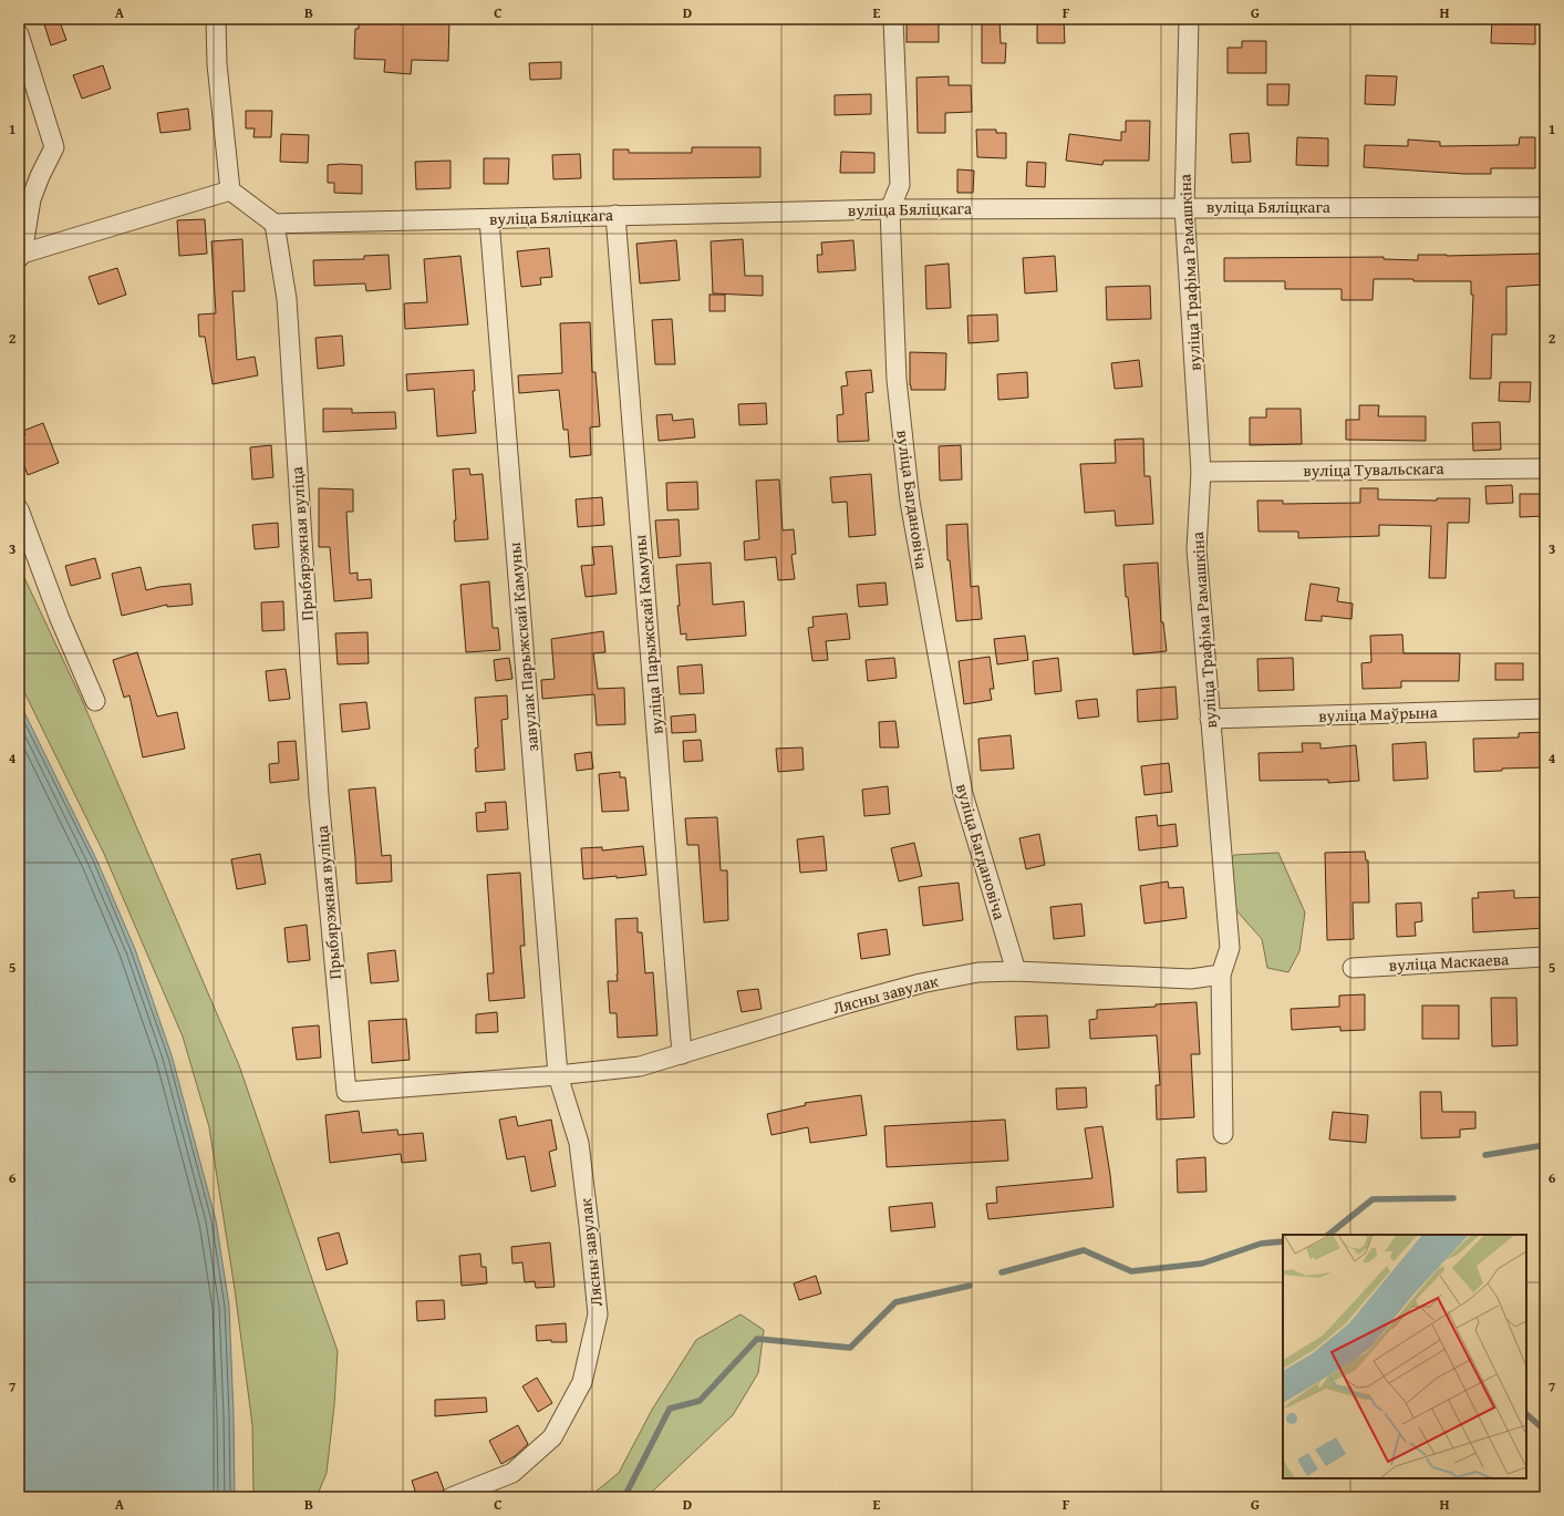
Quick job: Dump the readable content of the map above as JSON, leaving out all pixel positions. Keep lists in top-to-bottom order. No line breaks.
{"streets":{"street":["вуліца Бяліцкага","вуліца Трафіма Рамашкіна","вуліца Тувальскага","вуліца Багдановіча","Прыбярэжная вуліца","вуліца Парыжскай Камуны","завулак Парыжскай Камуны","вуліца Маўрына","вуліца Маскаева","Лясны завулак"]},"crossings":[["вуліца Бяліцкага","вуліца Трафіма Рамашкіна"],["вуліца Бяліцкага","вуліца Багдановіча"],["вуліца Бяліцкага","Прыбярэжная вуліца"],["вуліца Бяліцкага","вуліца Парыжскай Камуны"],["вуліца Бяліцкага","завулак Парыжскай Камуны"],["вуліца Трафіма Рамашкіна","вуліца Тувальскага"],["вуліца Трафіма Рамашкіна","вуліца Маўрына"],["вуліца Трафіма Рамашкіна","Лясны завулак"],["вуліца Багдановіча","Лясны завулак"],["Прыбярэжная вуліца","Лясны завулак"],["вуліца Парыжскай Камуны","Лясны завулак"],["завулак Парыжскай Камуны","Лясны завулак"]],"grid":{"columns":["A","B","C","D","E","F","G","H"],"rows":["1","2","3","4","5","6","7"]}}
